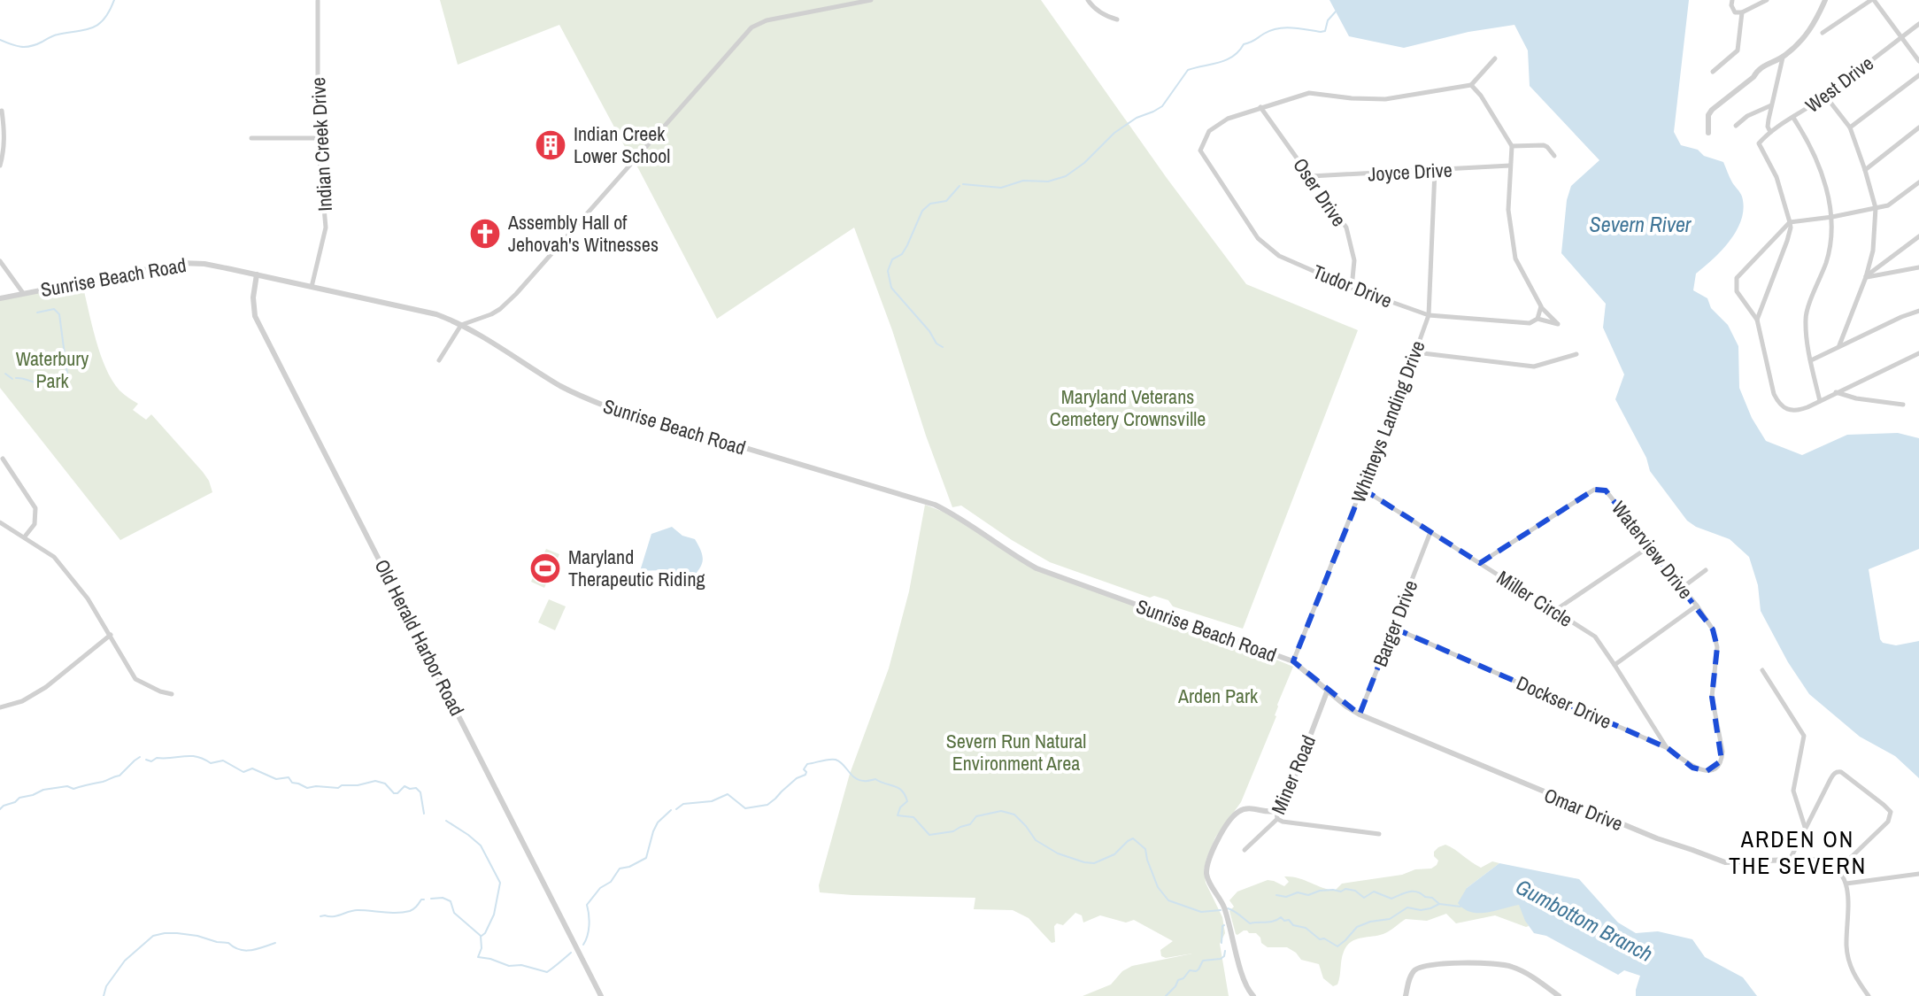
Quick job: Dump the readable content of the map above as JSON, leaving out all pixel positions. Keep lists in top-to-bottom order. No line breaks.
{"streets":{"street":["West Drive","Indian Creek Drive","Joyce Drive","Oser Drive","Sunrise Beach Road","Tudor Drive","Whitneys Landing Drive","Waterview Drive","Miller Circle","Barger Drive","Old Herald Harbor Road","Dockser Drive","Miner Road","Omar Drive"]},"crossings":[["Indian Creek Drive","Sunrise Beach Road"],["Joyce Drive","Oser Drive"],["Joyce Drive","Whitneys Landing Drive"],["Oser Drive","Tudor Drive"],["Sunrise Beach Road","Whitneys Landing Drive"],["Sunrise Beach Road","Old Herald Harbor Road"],["Sunrise Beach Road","Miner Road"],["Sunrise Beach Road","Omar Drive"],["Tudor Drive","Whitneys Landing Drive"],["Whitneys Landing Drive","Miller Circle"],["Waterview Drive","Miller Circle"],["Waterview Drive","Dockser Drive"],["Miller Circle","Barger Drive"],["Miller Circle","Dockser Drive"],["Barger Drive","Dockser Drive"],["Barger Drive","Omar Drive"],["Miner Road","Omar Drive"]],"districts":["ARDEN ON THE SEVERN"],"water":["Severn River","Gumbottom Branch"],"parks":["Waterbury Park","Maryland Veterans Cemetery Crownsville","Arden Park","Severn Run Natural Environment Area"],"places":{"building":["Indian Creek Lower School"],"church":["Assembly Hall of Jehovah's Witnesses"],"sports":["Maryland Therapeutic Riding"]}}
